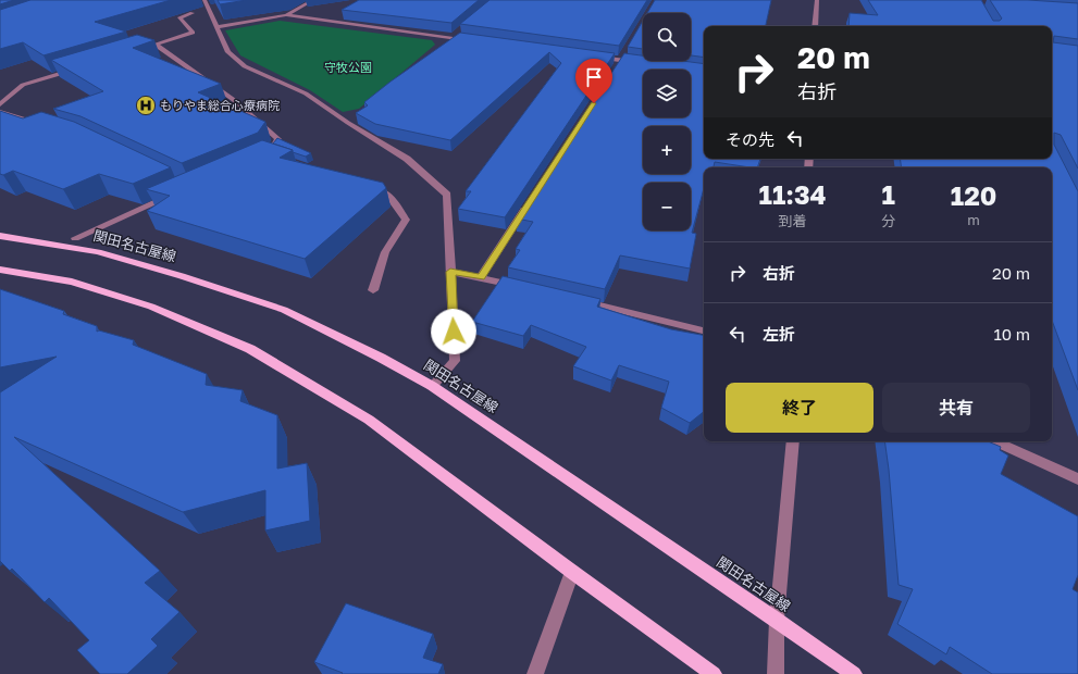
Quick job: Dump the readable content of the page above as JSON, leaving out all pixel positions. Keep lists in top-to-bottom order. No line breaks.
{"streets":{"main road":["関田名古屋線"]},"parks":["守牧公園"],"places":{"hospital":["もりやま総合心療病院"]},"page":{"map_buttons":["+","−"],"turn":["20 m","右折"],"then":"その先","eta":["11:34","到着","1","分","120","m"],"list":[{"name":"右折","value":"20 m"},{"name":"左折","value":"10 m"}],"buttons":["終了","共有"]}}
